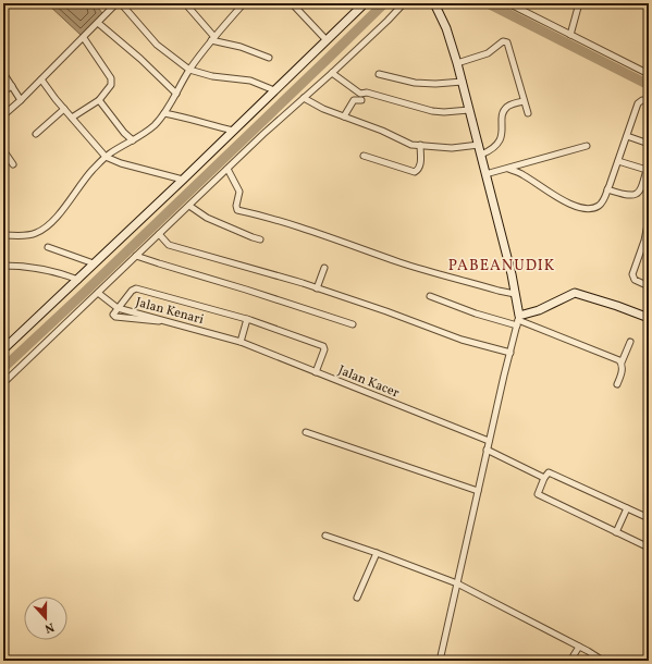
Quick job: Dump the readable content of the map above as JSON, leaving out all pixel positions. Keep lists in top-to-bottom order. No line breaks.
{"streets":{"street":["Jalan Kenari","Jalan Kacer"]},"crossings":[["Jalan Kenari","Jalan Kacer"]],"districts":["PABEANUDIK"],"north":"bottom"}
